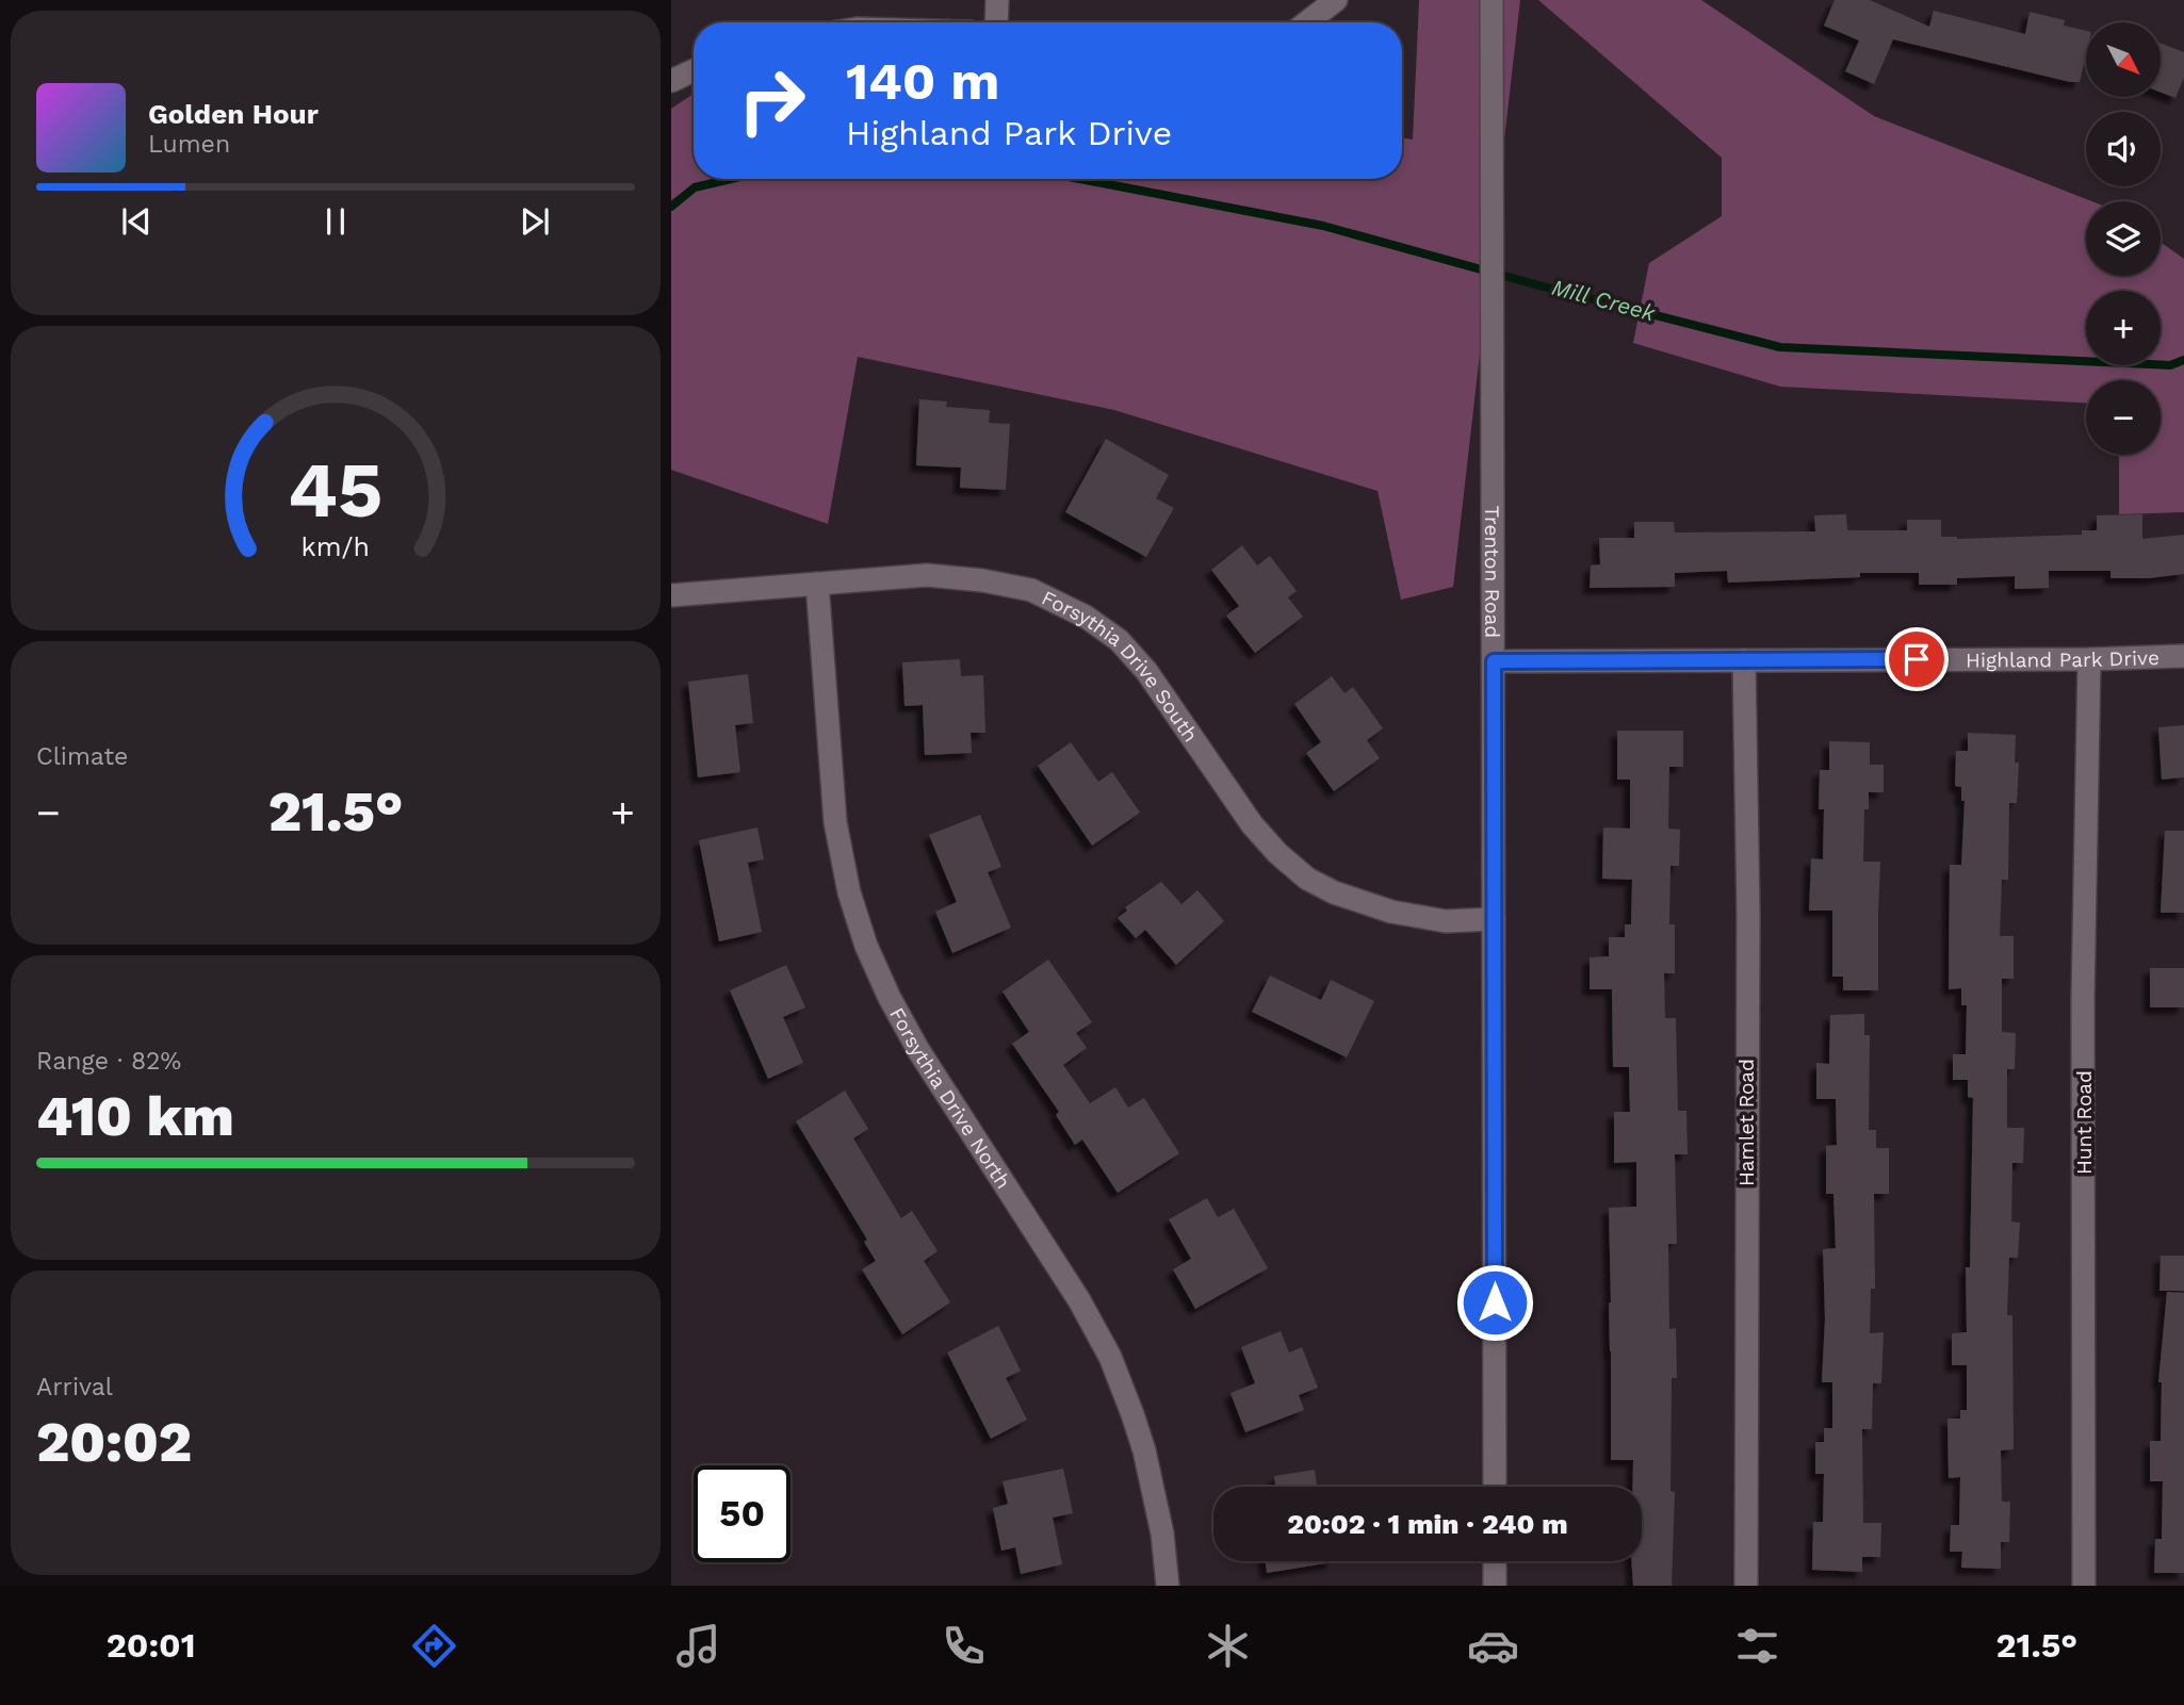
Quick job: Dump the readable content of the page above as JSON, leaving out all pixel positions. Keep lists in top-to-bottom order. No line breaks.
{"streets":{"street":["Trenton Road","Highland Park Drive","Forsythia Drive South","Forsythia Drive North","Hamlet Road","Hunt Road"]},"crossings":[["Trenton Road","Highland Park Drive"],["Trenton Road","Forsythia Drive South"],["Highland Park Drive","Hamlet Road"],["Highland Park Drive","Hunt Road"],["Forsythia Drive South","Forsythia Drive North"]],"water":["Mill Creek"],"north":"bottom right","page":{"map_buttons":["+","−"],"turn":["140 m","Highland Park Drive"],"song":["Golden Hour","Lumen"],"tile":["Climate",["Range · 82%","410 km"],["Arrival","20:02"]],"heat":["−","21.5°","+"],"limit":"50","trip":"20:02 · 1 min · 240 m","tabs":["20:01","21.5°"],"gauge":["45","km/h"]}}
